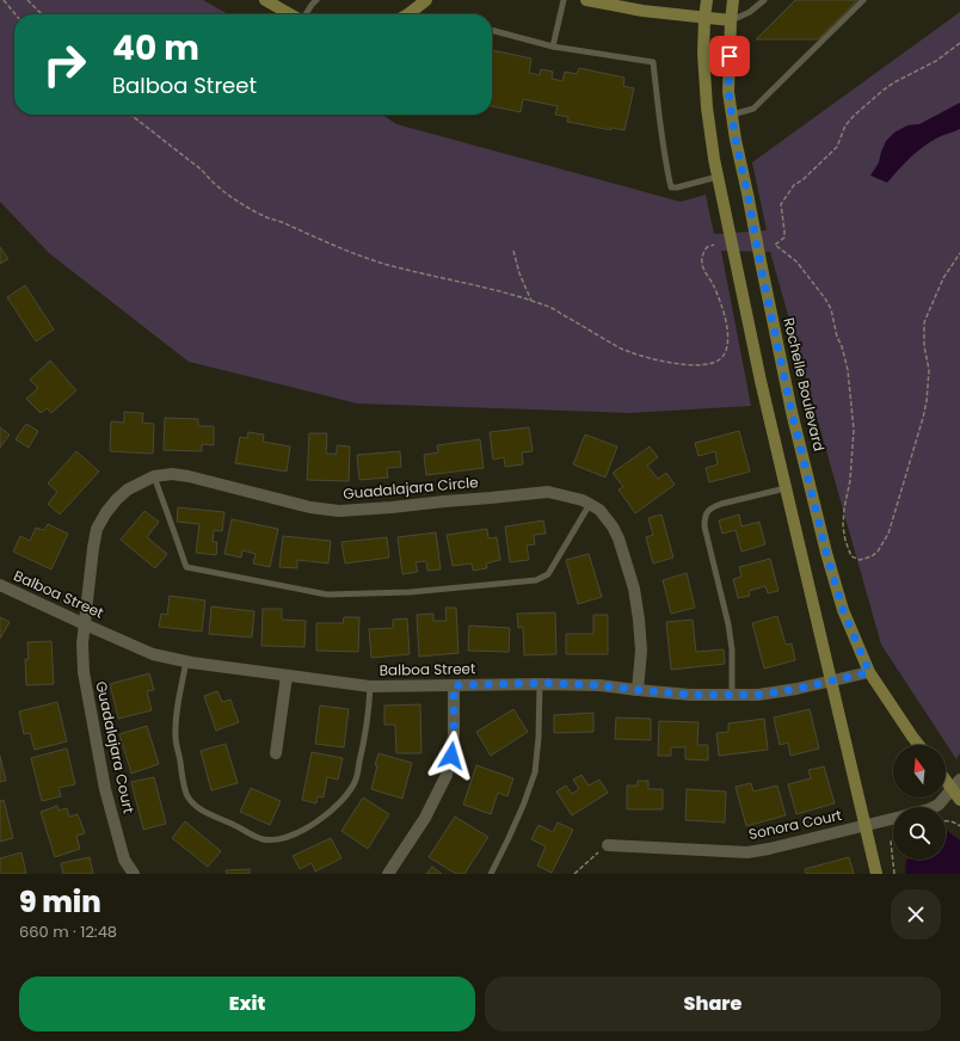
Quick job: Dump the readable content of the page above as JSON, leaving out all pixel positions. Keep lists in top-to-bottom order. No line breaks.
{"streets":{"main road":["Rochelle Boulevard"],"street":["Guadalajara Circle","Balboa Street","Guadalajara Court","Sonora Court"]},"crossings":[["Rochelle Boulevard","Balboa Street"],["Guadalajara Circle","Balboa Street"],["Guadalajara Circle","Guadalajara Court"],["Balboa Street","Guadalajara Court"]],"north":"top","page":{"turn":["40 m","Balboa Street"],"heading":["9 min","660 m · 12:48"],"buttons":["Exit","Share"]}}
